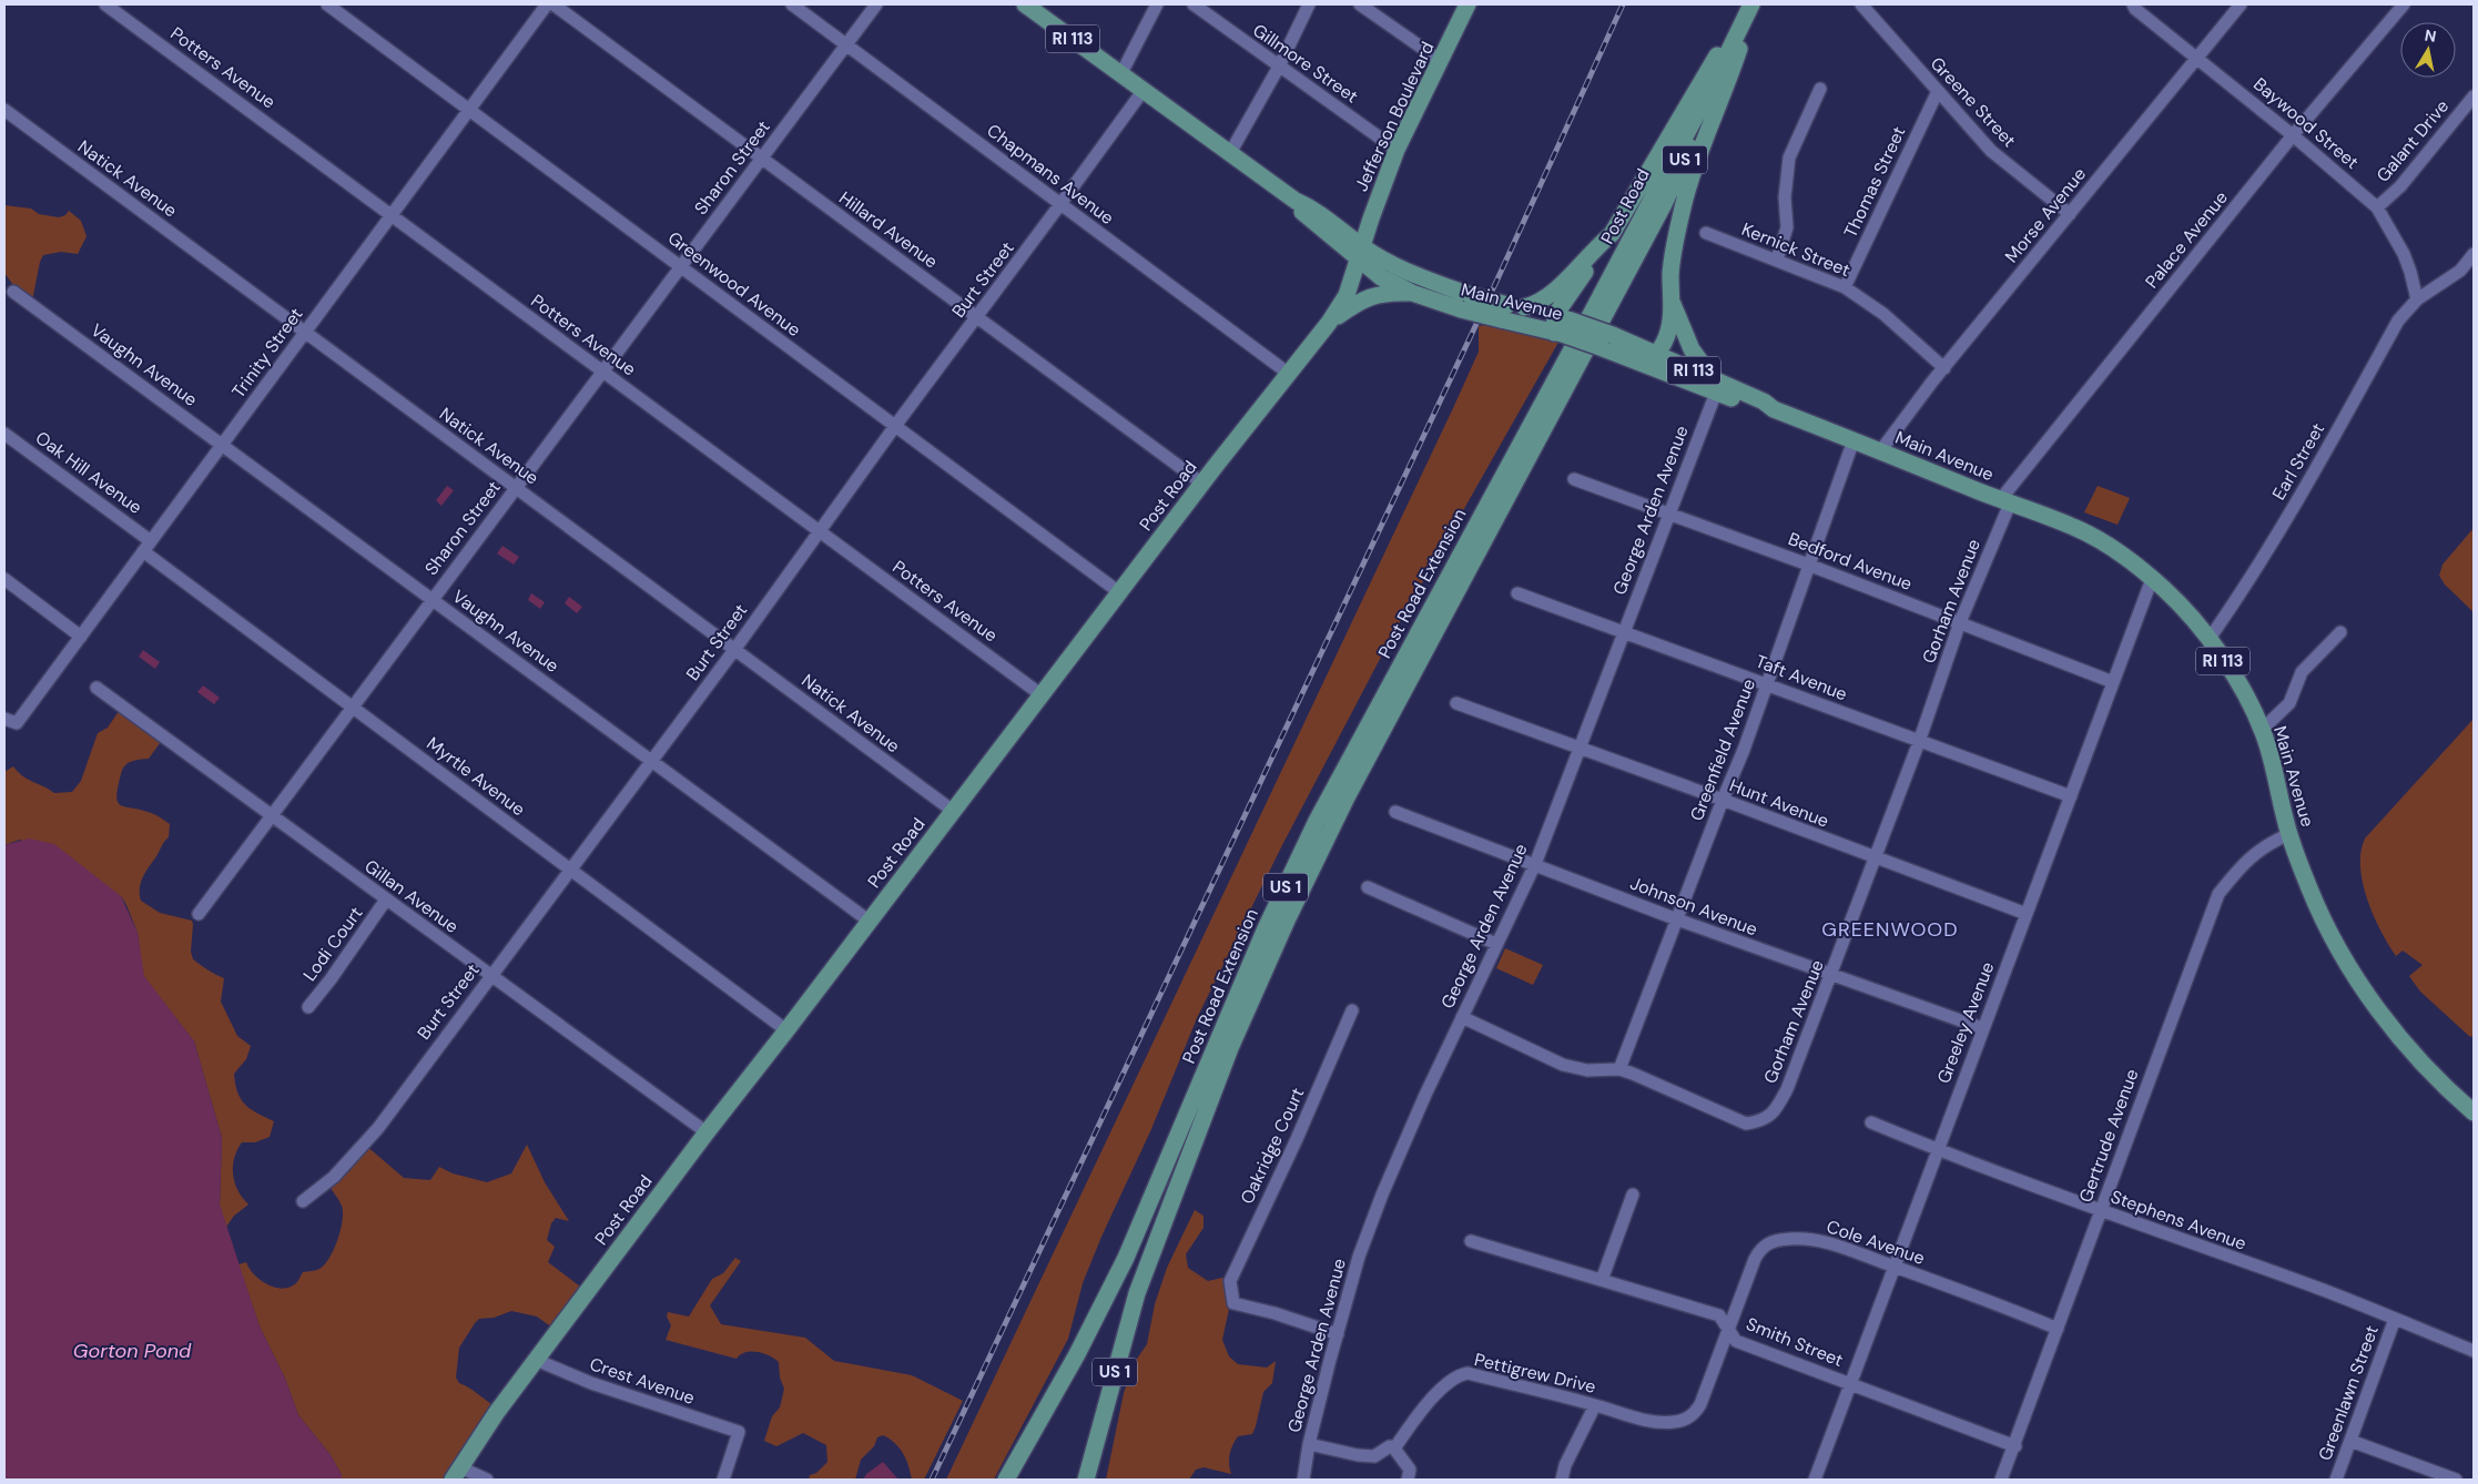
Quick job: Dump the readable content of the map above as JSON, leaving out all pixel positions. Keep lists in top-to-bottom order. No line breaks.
{"streets":{"main road":["RI 113","Jefferson Boulevard","US 1","Post Road","Main Avenue","Post Road Extension"],"street":["Gillmore Street","Potters Avenue","Greene Street","Baywood Street","Galant Drive","Sharon Street","Chapmans Avenue","Natick Avenue","Thomas Street","Morse Avenue","Hillard Avenue","Palace Avenue","Kernick Street","Burt Street","Greenwood Avenue","Trinity Street","Vaughn Avenue","Earl Street","Oak Hill Avenue","George Arden Avenue","Bedford Avenue","Gorham Avenue","Taft Avenue","Greenfield Avenue","Myrtle Avenue","Hunt Avenue","Gillan Avenue","Johnson Avenue","Lodi Court","Greeley Avenue","Gertrude Avenue","Oakridge Court","Stephens Avenue","Cole Avenue","Smith Street","Pettigrew Drive","Crest Avenue","Greenlawn Street"]},"crossings":[["Gillmore Street","Jefferson Boulevard"],["Potters Avenue","Sharon Street"],["Potters Avenue","Post Road"],["Potters Avenue","Burt Street"],["Potters Avenue","Trinity Street"],["Greene Street","Thomas Street"],["Greene Street","Morse Avenue"],["Jefferson Boulevard","Post Road"],["Jefferson Boulevard","Main Avenue"],["Baywood Street","Galant Drive"],["Baywood Street","Morse Avenue"],["Baywood Street","Palace Avenue"],["Baywood Street","Earl Street"],["Sharon Street","Chapmans Avenue"],["Sharon Street","Natick Avenue"],["Sharon Street","Hillard Avenue"],["Sharon Street","Greenwood Avenue"],["Sharon Street","Vaughn Avenue"],["Sharon Street","Myrtle Avenue"],["Sharon Street","Gillan Avenue"],["Chapmans Avenue","Post Road"],["Chapmans Avenue","Burt Street"],["Natick Avenue","Post Road"],["Natick Avenue","Burt Street"],["Natick Avenue","Trinity Street"],["Thomas Street","Kernick Street"],["Post Road","Hillard Avenue"],["Post Road","Greenwood Avenue"],["Post Road","Main Avenue"],["Post Road","Vaughn Avenue"],["Post Road","Post Road Extension"],["Post Road","Myrtle Avenue"],["Post Road","Gillan Avenue"],["Post Road","Crest Avenue"],["Morse Avenue","Kernick Street"],["Morse Avenue","Main Avenue"],["Hillard Avenue","Burt Street"],["Palace Avenue","Main Avenue"],["Palace Avenue","Gorham Avenue"],["Burt Street","Greenwood Avenue"],["Burt Street","Main Avenue"],["Burt Street","Vaughn Avenue"],["Burt Street","Myrtle Avenue"],["Burt Street","Gillan Avenue"],["Greenwood Avenue","Trinity Street"],["Main Avenue","Earl Street"],["Main Avenue","George Arden Avenue"],["Main Avenue","Gorham Avenue"],["Main Avenue","Greenfield Avenue"],["Main Avenue","Greeley Avenue"],["Main Avenue","Gertrude Avenue"],["Trinity Street","Vaughn Avenue"],["Trinity Street","Oak Hill Avenue"],["Trinity Street","Myrtle Avenue"],["Oak Hill Avenue","Myrtle Avenue"],["George Arden Avenue","Bedford Avenue"],["George Arden Avenue","Gorham Avenue"],["George Arden Avenue","Taft Avenue"],["George Arden Avenue","Hunt Avenue"],["George Arden Avenue","Johnson Avenue"],["George Arden Avenue","Oakridge Court"],["Bedford Avenue","Gorham Avenue"],["Bedford Avenue","Greenfield Avenue"],["Bedford Avenue","Greeley Avenue"],["Gorham Avenue","Taft Avenue"],["Gorham Avenue","Greenfield Avenue"],["Gorham Avenue","Hunt Avenue"],["Gorham Avenue","Johnson Avenue"],["Taft Avenue","Greenfield Avenue"],["Taft Avenue","Greeley Avenue"],["Greenfield Avenue","Hunt Avenue"],["Greenfield Avenue","Johnson Avenue"],["Hunt Avenue","Greeley Avenue"],["Gillan Avenue","Lodi Court"],["Johnson Avenue","Greeley Avenue"],["Greeley Avenue","Stephens Avenue"],["Greeley Avenue","Cole Avenue"],["Greeley Avenue","Smith Street"],["Gertrude Avenue","Stephens Avenue"],["Gertrude Avenue","Cole Avenue"],["Gertrude Avenue","Smith Street"],["Stephens Avenue","Greenlawn Street"],["Cole Avenue","Smith Street"],["Cole Avenue","Pettigrew Drive"],["Smith Street","Pettigrew Drive"]],"districts":["GREENWOOD"],"water":["Gorton Pond"],"north":"top"}
